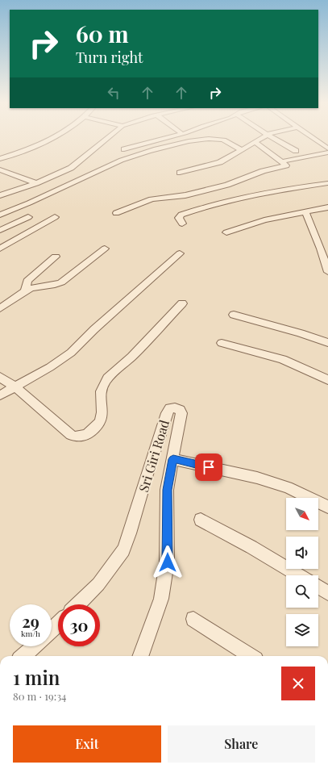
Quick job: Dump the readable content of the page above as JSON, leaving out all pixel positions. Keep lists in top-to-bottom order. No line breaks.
{"streets":{"street":["Sri Giri Road"]},"north":"bottom right","page":{"turn":["60 m","Turn right"],"speed":"29 km/h","limit":"30","heading":["1 min","80 m · 19:34"],"buttons":["Exit","Share"]}}
